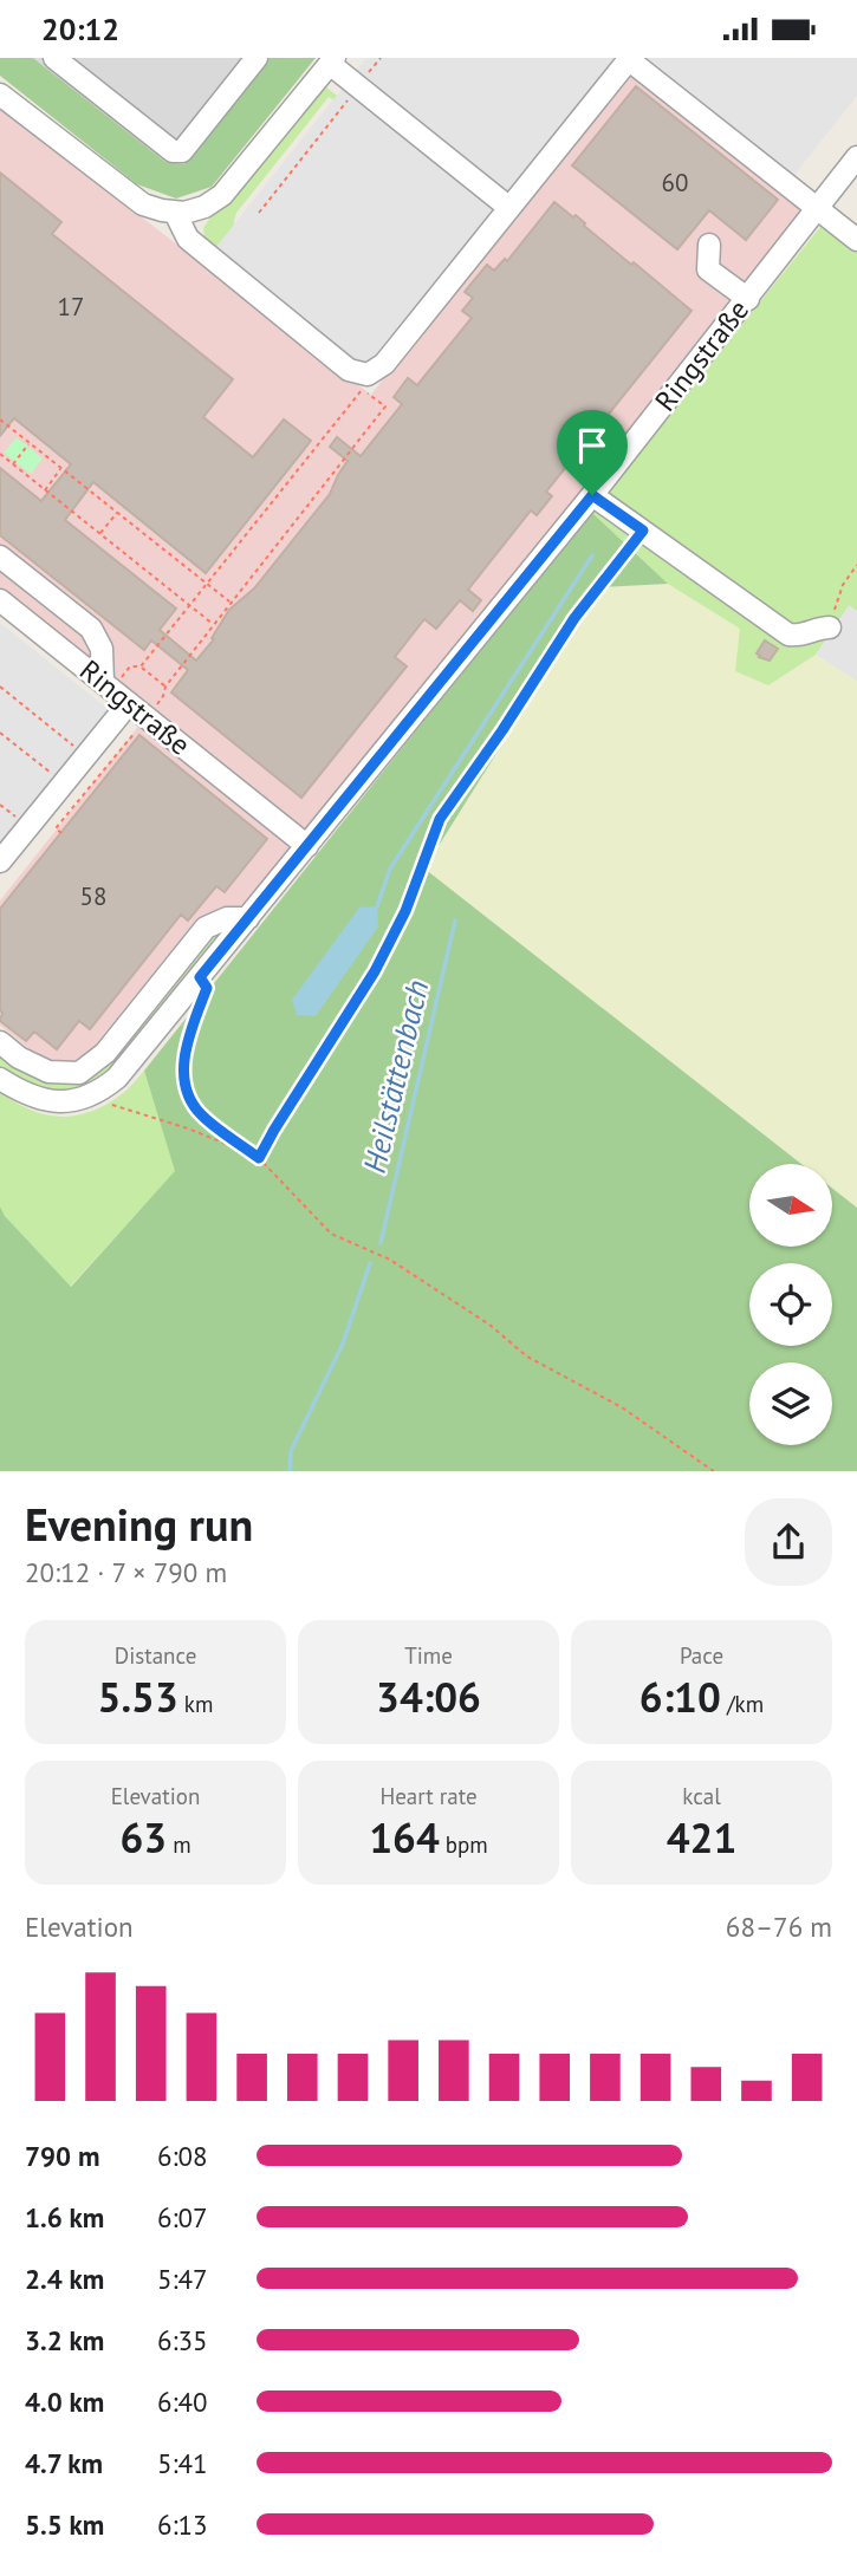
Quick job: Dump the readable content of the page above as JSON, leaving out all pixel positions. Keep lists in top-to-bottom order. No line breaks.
{"streets":{"street":["Ringstraße"]},"water":["Heilstättenbach"],"house_numbers":["60","17","58"],"north":"right","page":{"status":"20:12","heading":["Evening run","20:12 · 7 × 790 m"],"stats":[["Distance","5.53 km"],["Time","34:06"],["Pace","6:10 /km"],["Elevation","63 m"],["Heart rate","164 bpm"],["kcal","421"]],"chart":["Elevation","68–76 m"],"list":[{"name":"790 m","note":"6:08"},{"name":"1.6 km","note":"6:07"},{"name":"2.4 km","note":"5:47"},{"name":"3.2 km","note":"6:35"},{"name":"4.0 km","note":"6:40"},{"name":"4.7 km","note":"5:41"},{"name":"5.5 km","note":"6:13"}]}}
